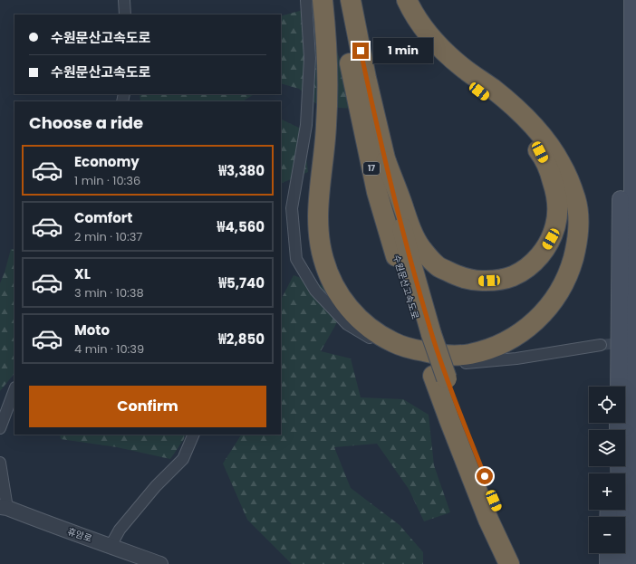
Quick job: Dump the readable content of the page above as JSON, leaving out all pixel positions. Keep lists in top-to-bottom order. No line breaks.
{"streets":{"highway":["17","수원문산고속도로"],"street":["휴암로"]},"page":{"banner":["수원문산고속도로","수원문산고속도로"],"bubble":"1 min","heading":"Choose a ride","list":[{"name":"Economy","note":"1 min · 10:36","value":"₩3,380"},{"name":"Comfort","note":"2 min · 10:37","value":"₩4,560"},{"name":"XL","note":"3 min · 10:38","value":"₩5,740"},{"name":"Moto","note":"4 min · 10:39","value":"₩2,850"}],"buttons":"Confirm","map_buttons":["+","−"]}}
